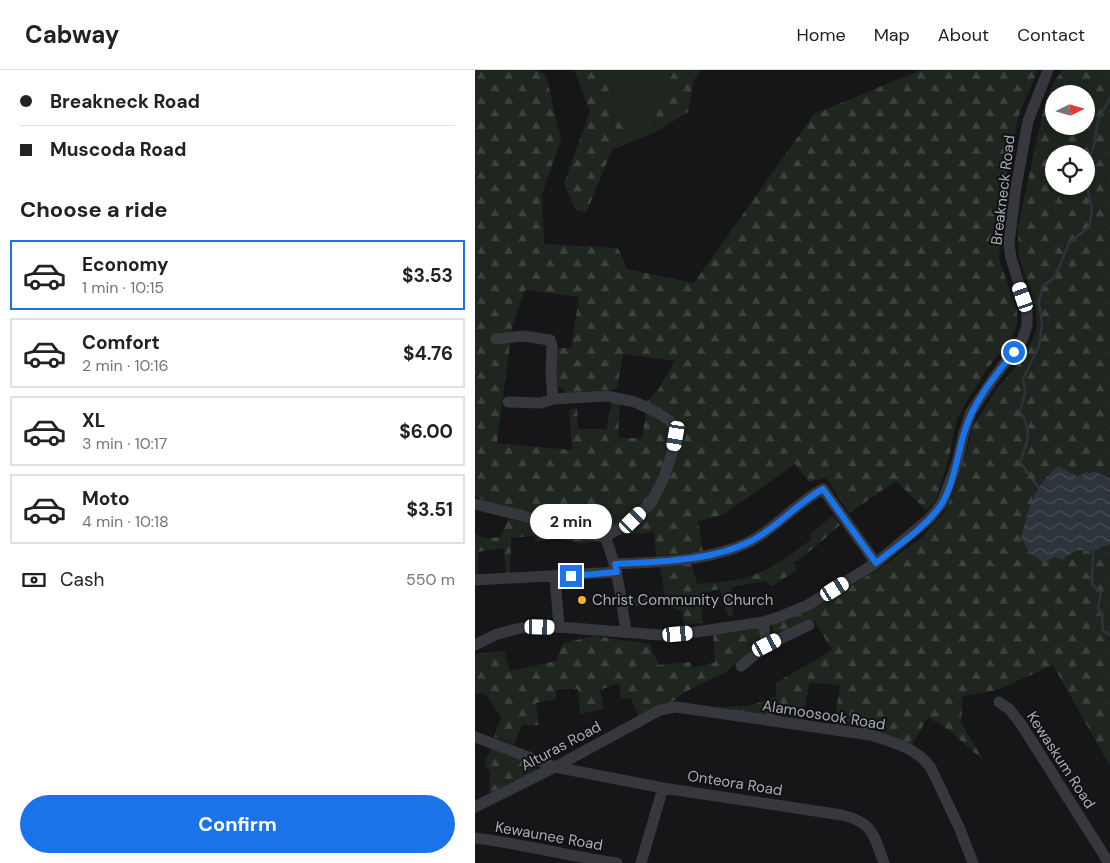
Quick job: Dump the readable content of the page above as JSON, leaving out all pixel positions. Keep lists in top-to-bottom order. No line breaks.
{"streets":{"street":["Breakneck Road","Alamoosook Road","Alturas Road","Kewaskum Road","Onteora Road","Kewaunee Road"]},"crossings":[["Alamoosook Road","Alturas Road"],["Alturas Road","Onteora Road"]],"places":["Christ Community Church"],"north":"right","page":{"header":"Cabway","nav":["Home","Map","About","Contact"],"banner":["Breakneck Road","Muscoda Road"],"heading":"Choose a ride","list":[{"name":"Economy","note":"1 min · 10:15","value":"$3.53"},{"name":"Comfort","note":"2 min · 10:16","value":"$4.76"},{"name":"XL","note":"3 min · 10:17","value":"$6.00"},{"name":"Moto","note":"4 min · 10:18","value":"$3.51"}],"bubble":"2 min","pay":["Cash","550 m"],"buttons":"Confirm"}}
